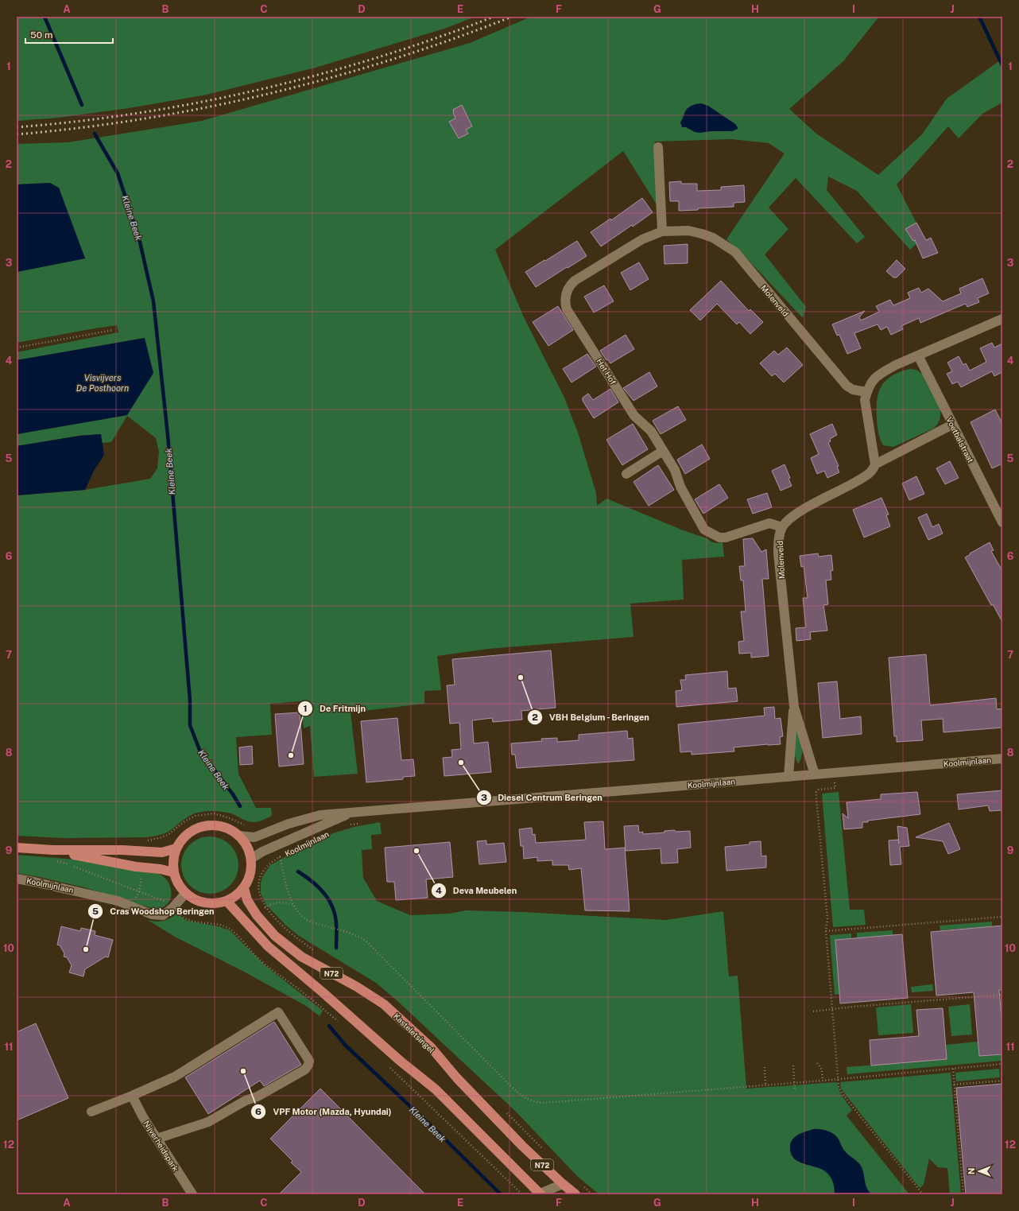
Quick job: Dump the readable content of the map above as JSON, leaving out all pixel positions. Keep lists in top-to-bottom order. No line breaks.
{"streets":{"main road":["N72","Kasteletsingel"],"street":["Molenveld","Het Hof","Voetbalstraat","Koolmijnlaan","Nijverheidspark"]},"crossings":[["Molenveld","Het Hof"],["Molenveld","Voetbalstraat"],["Koolmijnlaan","N72"],["Koolmijnlaan","Kasteletsingel"],["N72","Kasteletsingel"]],"water":["Kleine Beek","Visvijvers De Posthoorn"],"places":["VBH Belgium - Beringen","De Fritmijn","Diesel Centrum Beringen","Deva Meubelen","Cras Woodshop Beringen","VPF Motor (Mazda, Hyundai)"],"scale_bar":"50 m","north":"left","grid":{"columns":["A","B","C","D","E","F","G","H","I","J"],"rows":["1","2","3","4","5","6","7","8","9","10","11","12"]}}
